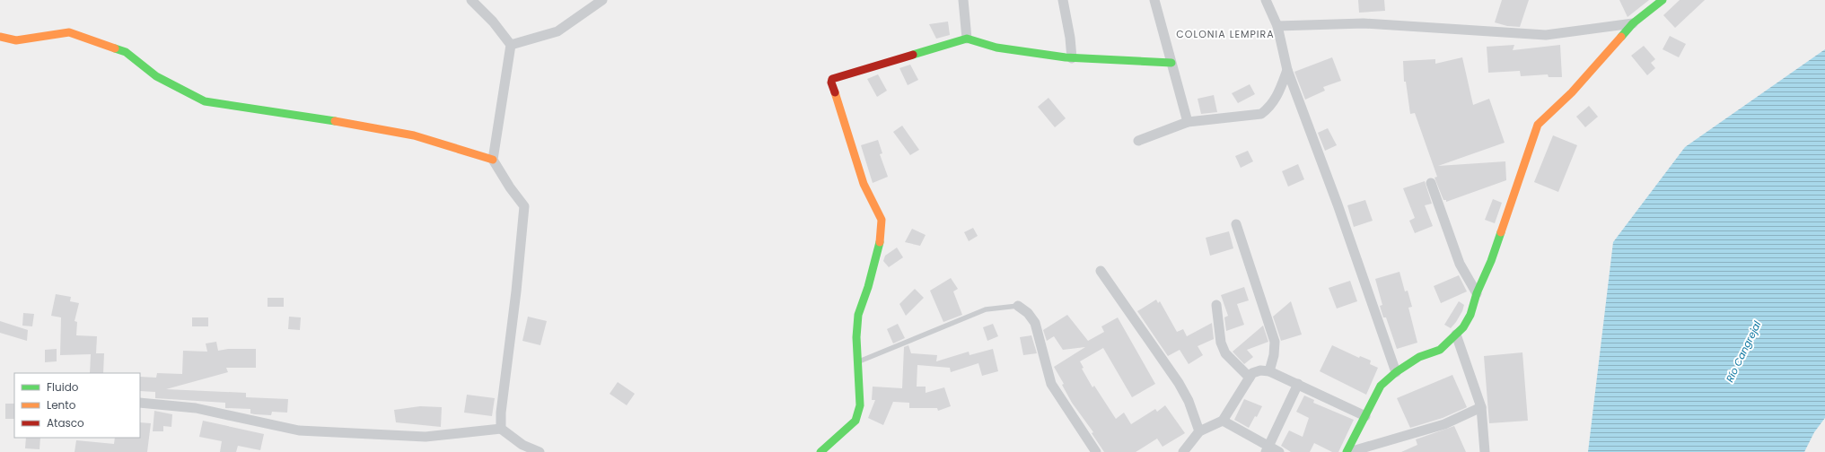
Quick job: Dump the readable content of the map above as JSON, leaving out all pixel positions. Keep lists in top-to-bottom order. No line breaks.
{"districts":["COLONIA LEMPIRA"],"water":["Río Cangrejal"],"legend":["Fluido","Lento","Atasco"]}
